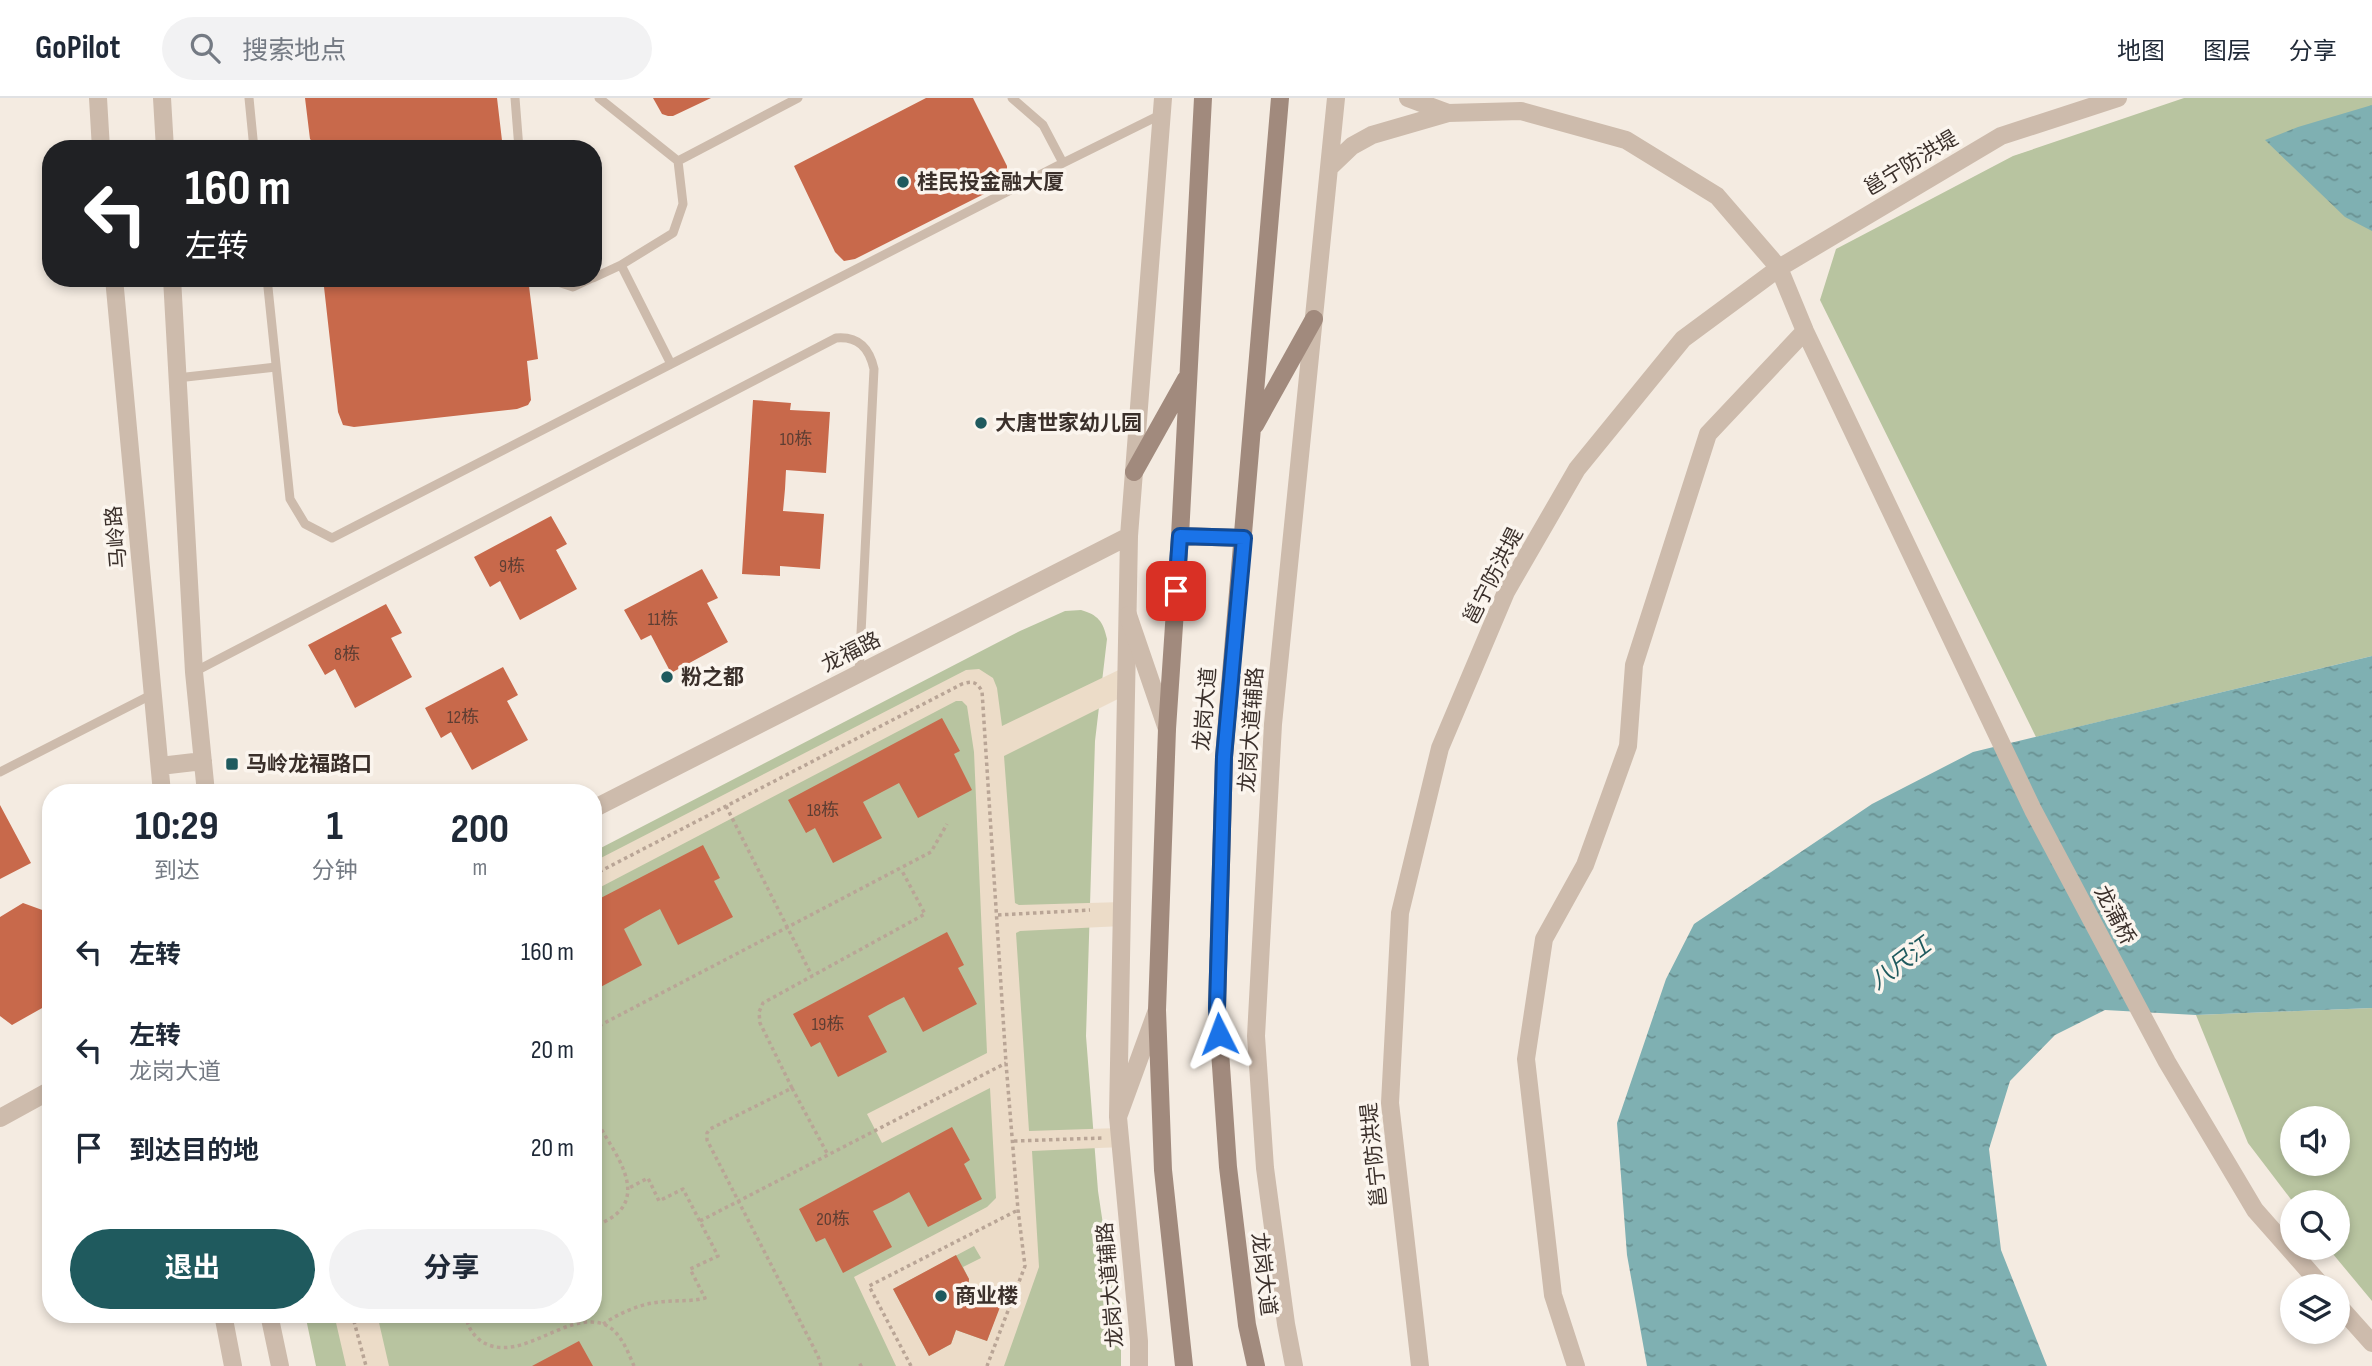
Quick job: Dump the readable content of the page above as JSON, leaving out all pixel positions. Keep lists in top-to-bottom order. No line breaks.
{"streets":{"main road":["龙岗大道"],"street":["邕宁防洪堤","马岭路","龙福路","龙岗大道辅路","龙蒲桥"]},"crossings":[["邕宁防洪堤","龙蒲桥"],["龙福路","龙岗大道辅路"],["龙岗大道","龙岗大道辅路"]],"water":["八尺江"],"places":{"other":["桂民投金融大厦","大唐世家幼儿园","粉之都","商业楼"],"transit":["马岭龙福路口"]},"house_numbers":["10栋","9栋","11栋","8栋","12栋","18栋","19栋","20栋"],"page":{"header":"GoPilot","search":"搜索地点","nav":["地图","图层","分享"],"turn":["160 m","左转"],"eta":["10:29","到达","1","分钟","200","m"],"list":[{"name":"左转","value":"160 m"},{"name":"左转","note":"龙岗大道","value":"20 m"},{"name":"到达目的地","value":"20 m"}],"buttons":["退出","分享"]}}
